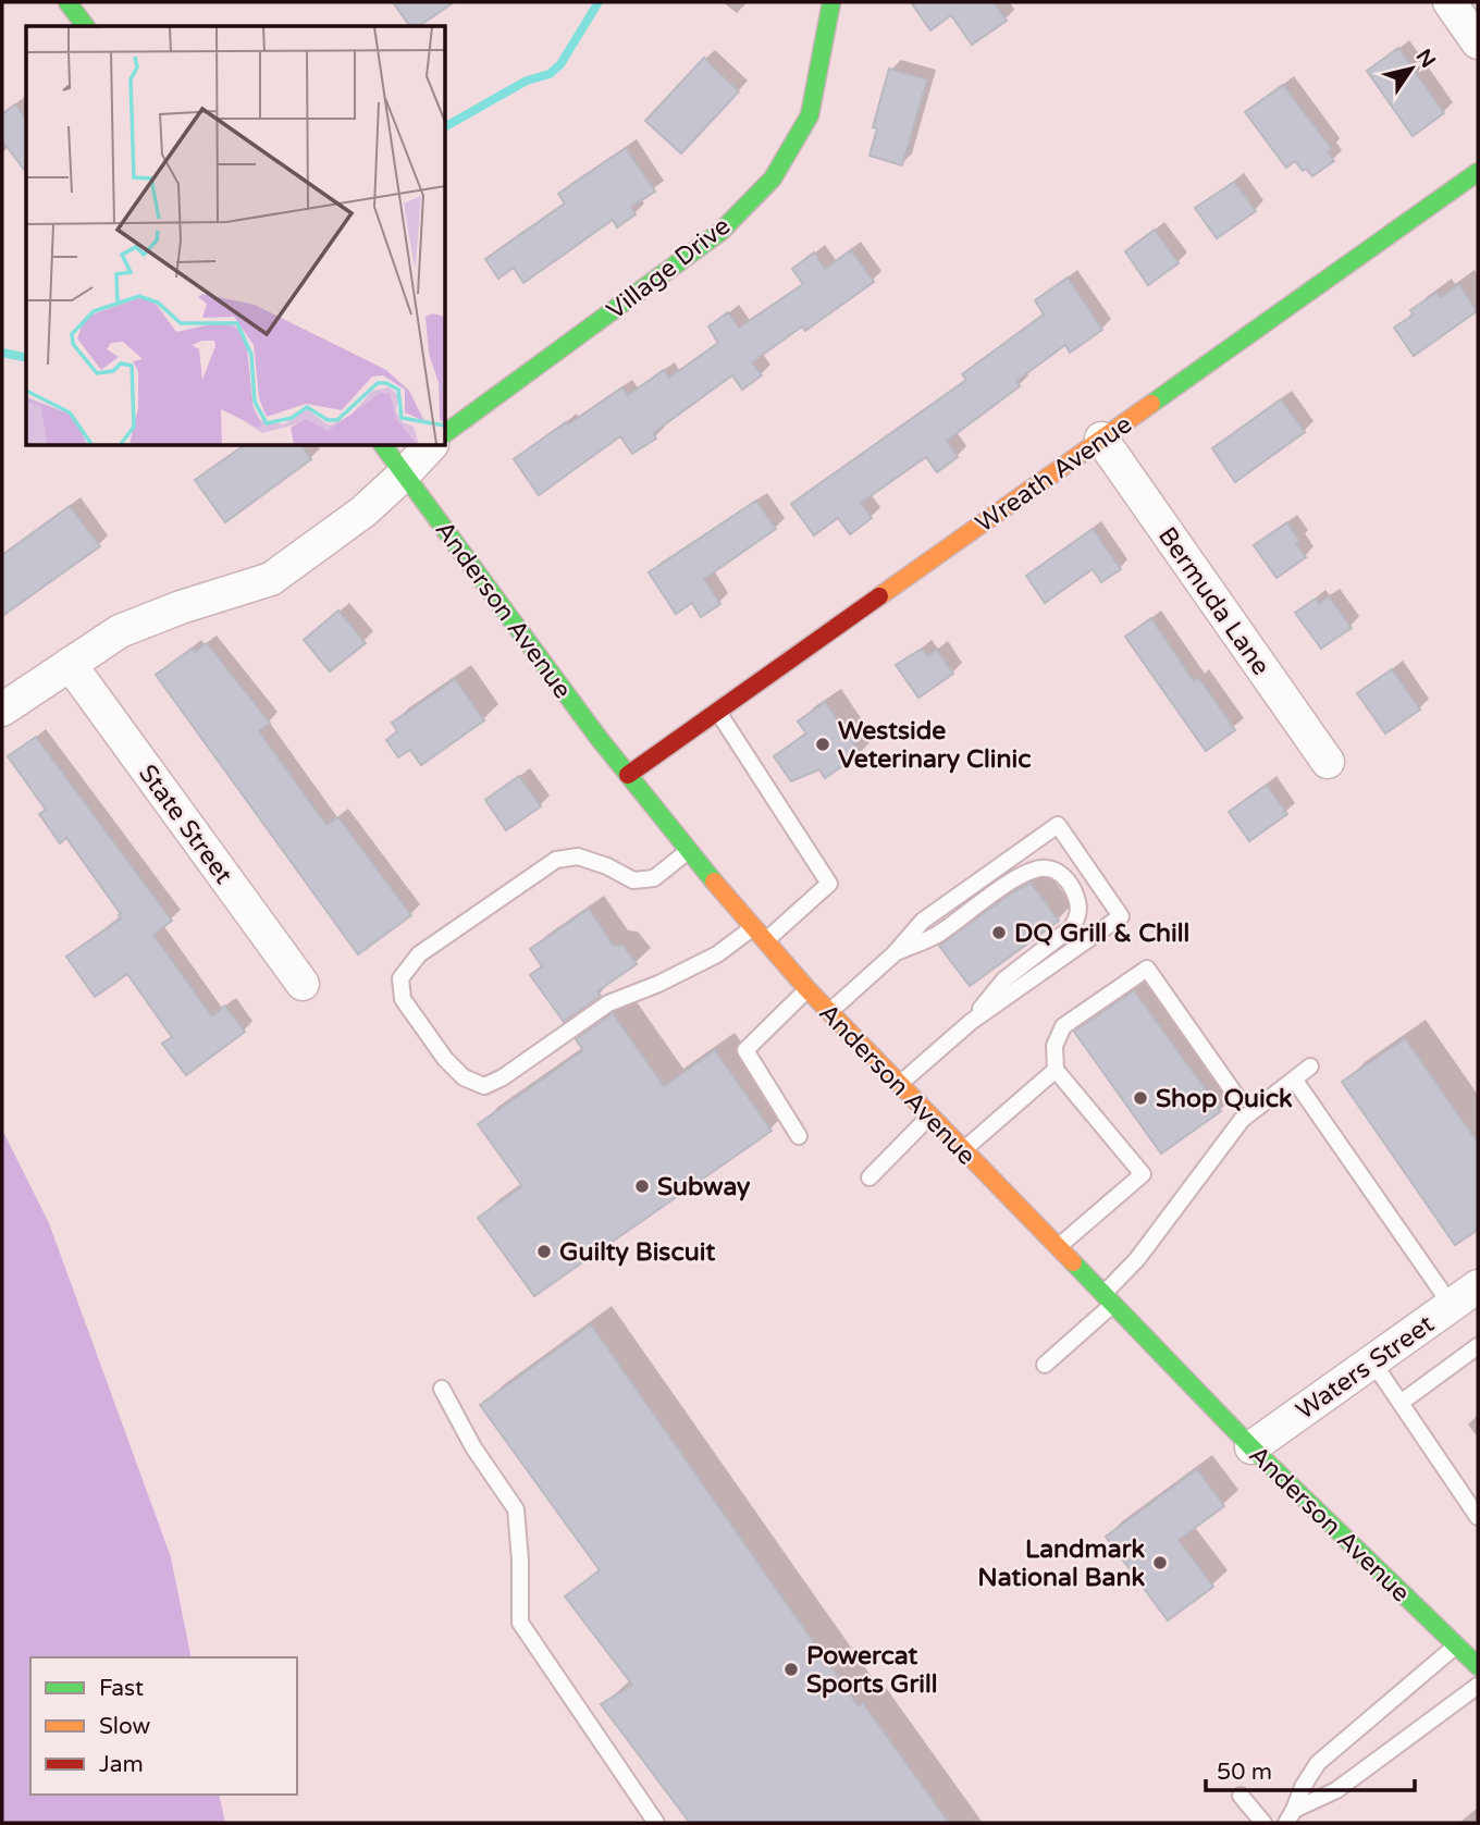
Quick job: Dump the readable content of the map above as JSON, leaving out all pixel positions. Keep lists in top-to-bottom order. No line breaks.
{"streets":{"main road":["Village Drive","Wreath Avenue","Anderson Avenue"],"street":["Bermuda Lane","State Street","Waters Street"]},"crossings":[["Wreath Avenue","Bermuda Lane"],["Wreath Avenue","Anderson Avenue"],["Anderson Avenue","Waters Street"]],"places":["Westside Veterinary Clinic","DQ Grill & Chill","Shop Quick","Subway","Guilty Biscuit","Landmark National Bank","Powercat Sports Grill"],"legend":["Fast","Slow","Jam"],"scale_bar":"50 m","north":"top right"}
